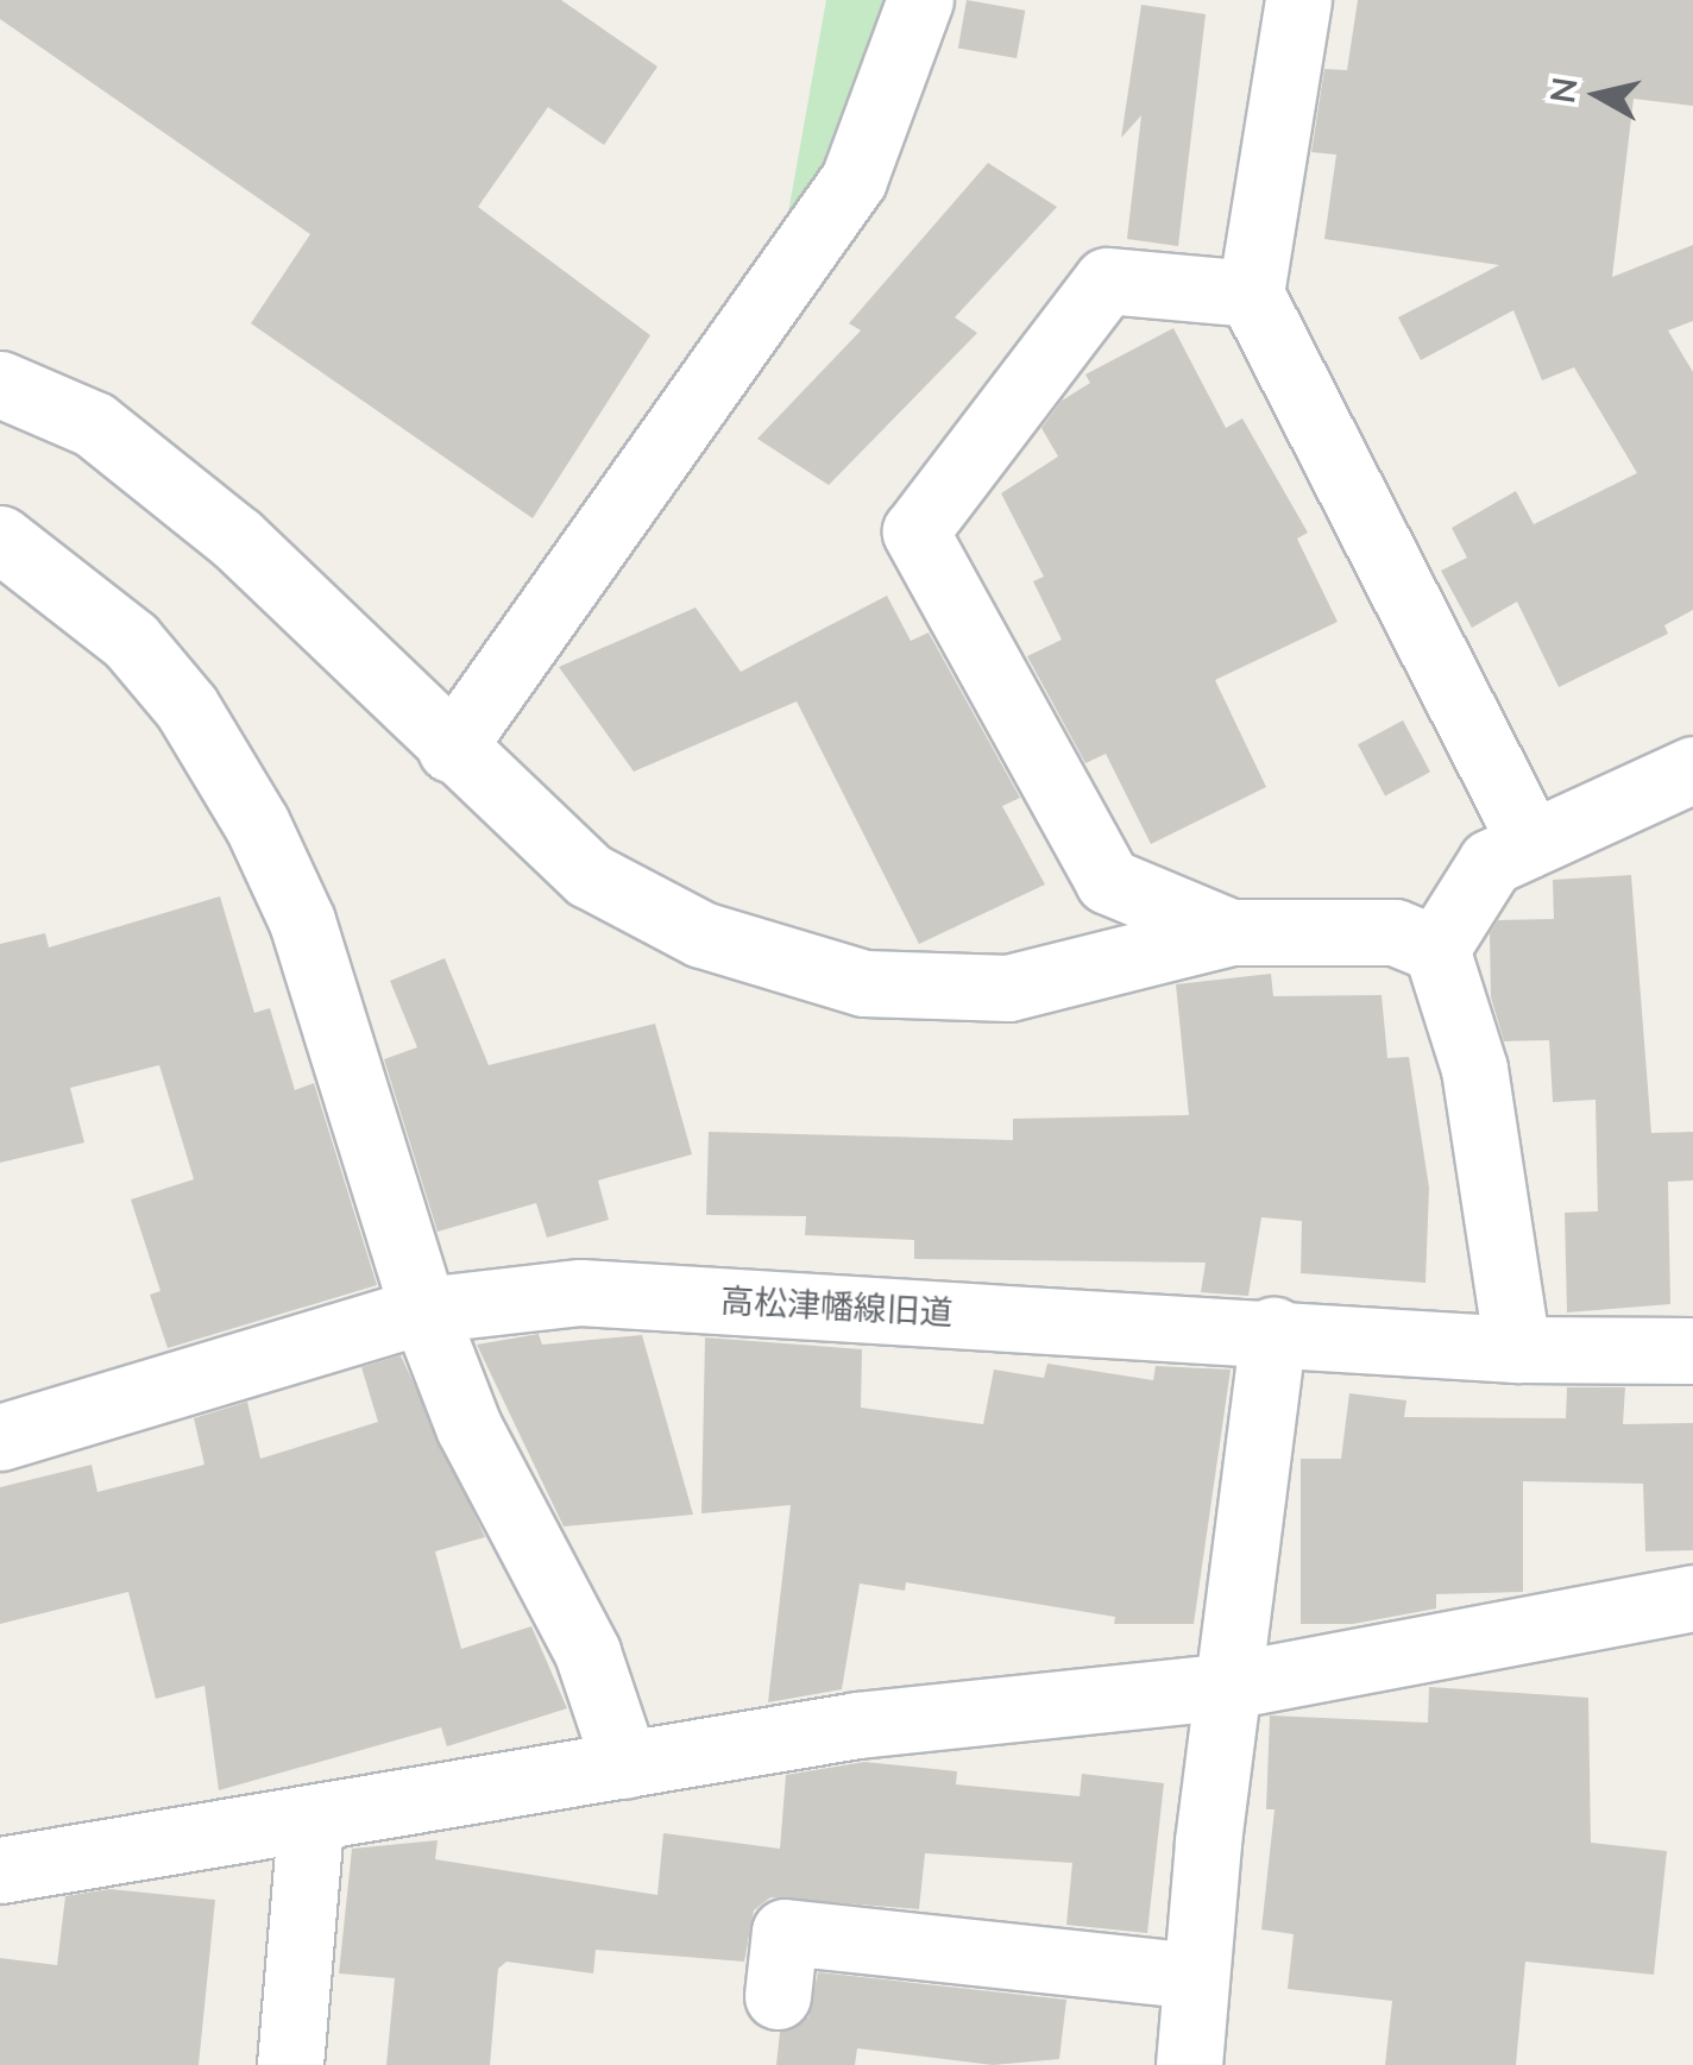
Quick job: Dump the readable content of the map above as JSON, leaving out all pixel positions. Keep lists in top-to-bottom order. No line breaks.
{"streets":{"street":["高松津幡線旧道"]},"north":"left"}
